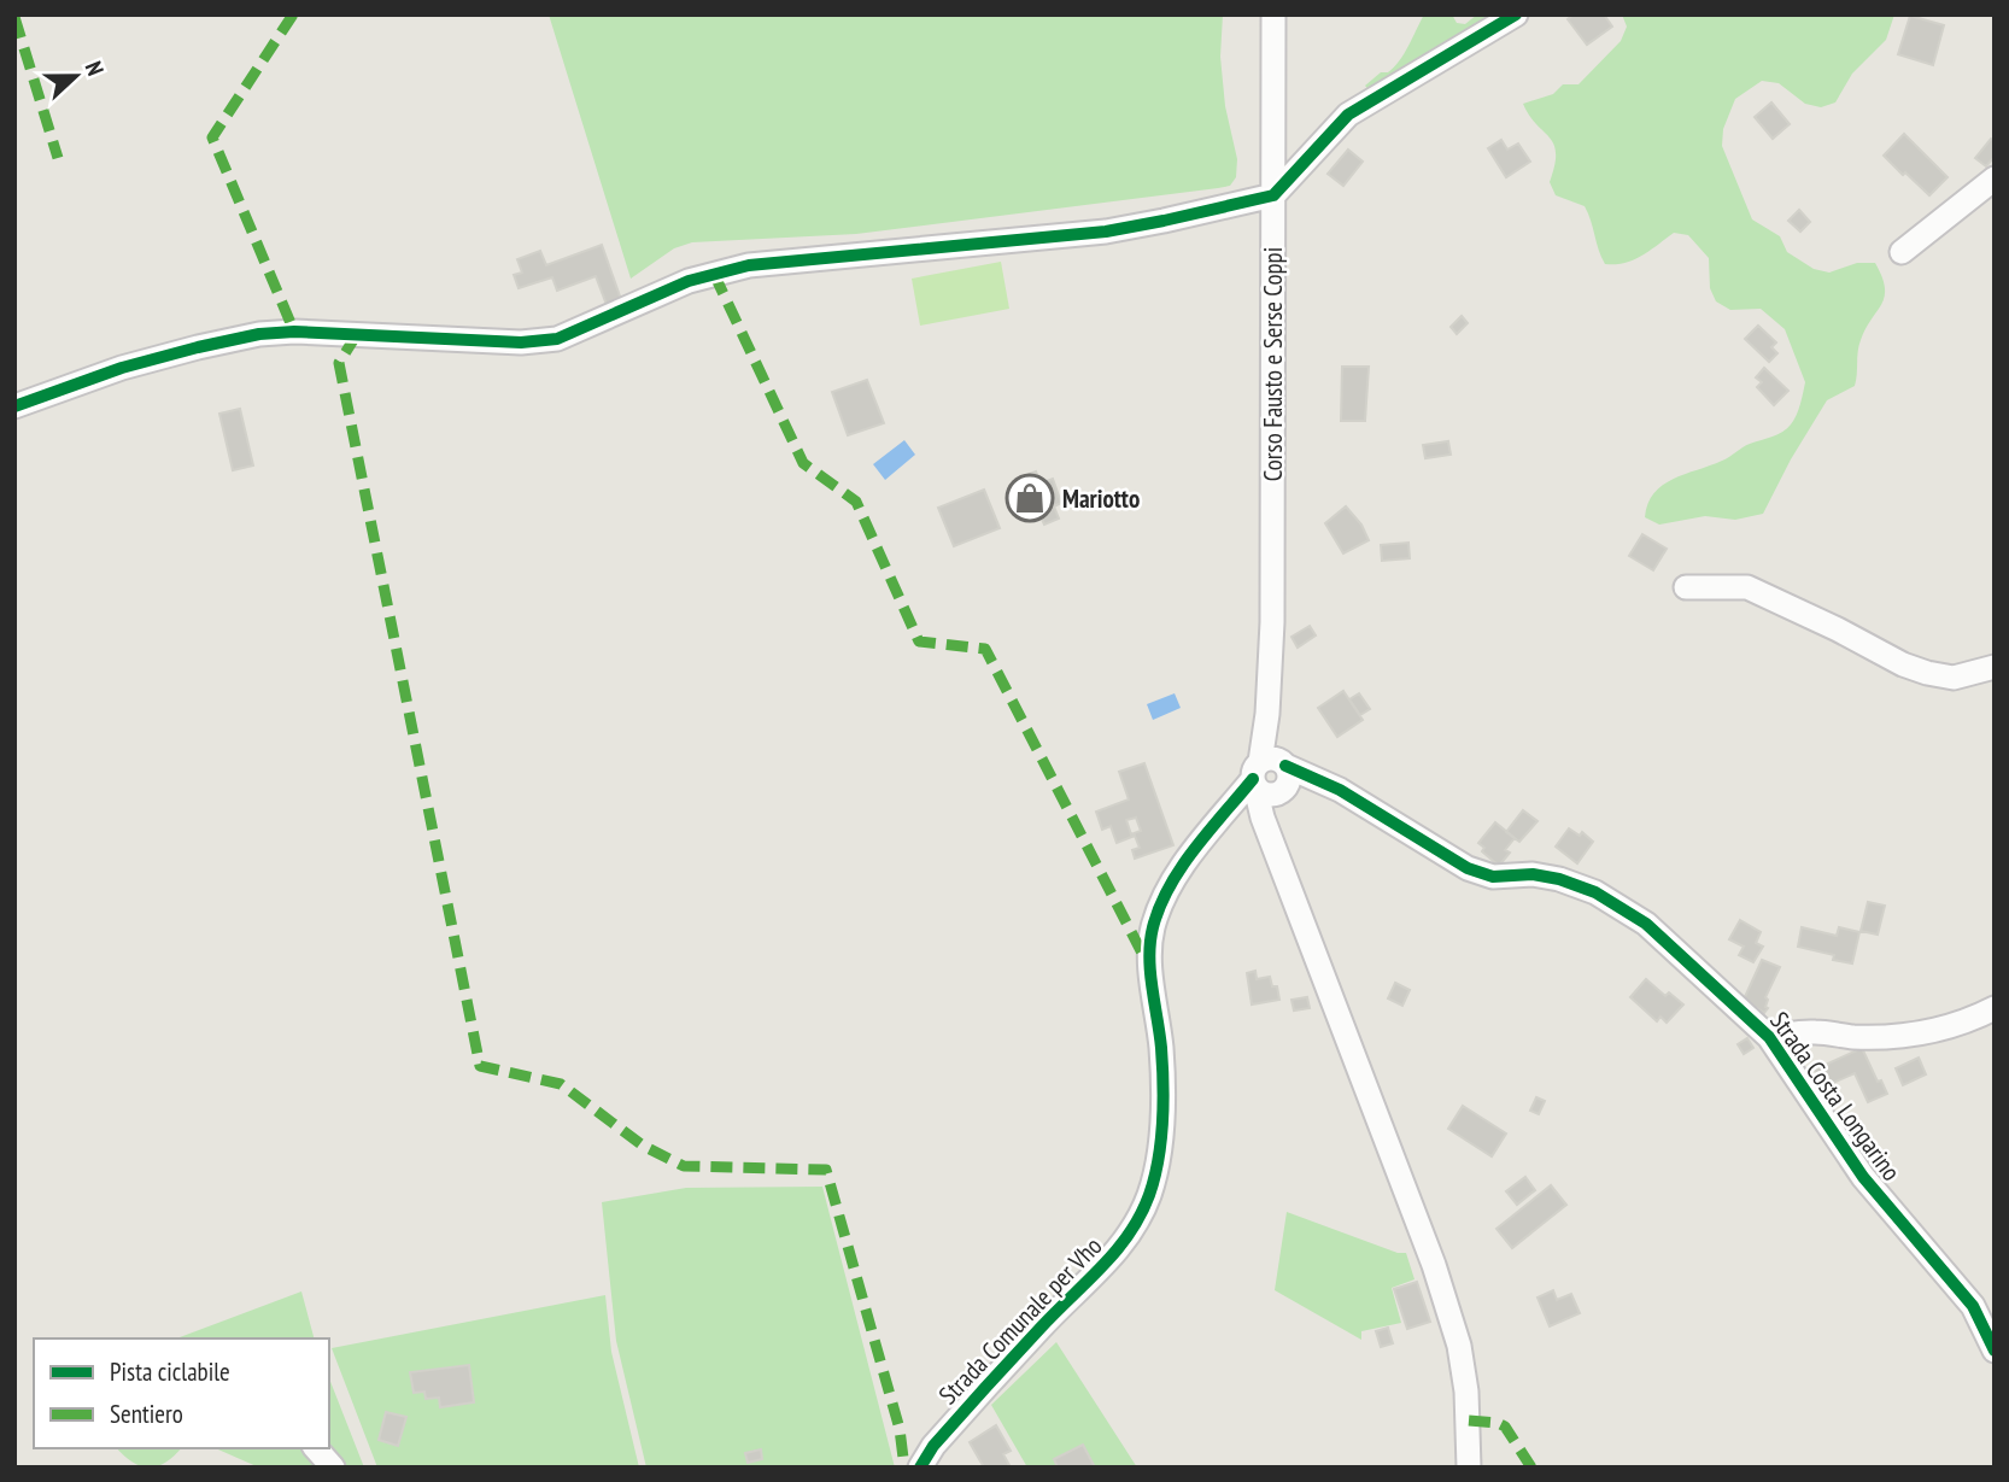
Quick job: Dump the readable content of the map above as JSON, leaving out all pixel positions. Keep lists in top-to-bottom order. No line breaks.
{"streets":{"street":["Corso Fausto e Serse Coppi","Strada Costa Longarino","Strada Comunale per Vho"]},"crossings":[["Corso Fausto e Serse Coppi","Strada Costa Longarino"],["Corso Fausto e Serse Coppi","Strada Comunale per Vho"],["Strada Costa Longarino","Strada Comunale per Vho"]],"places":{"shop":["Mariotto"]},"legend":["Pista ciclabile","Sentiero"],"north":"right"}
